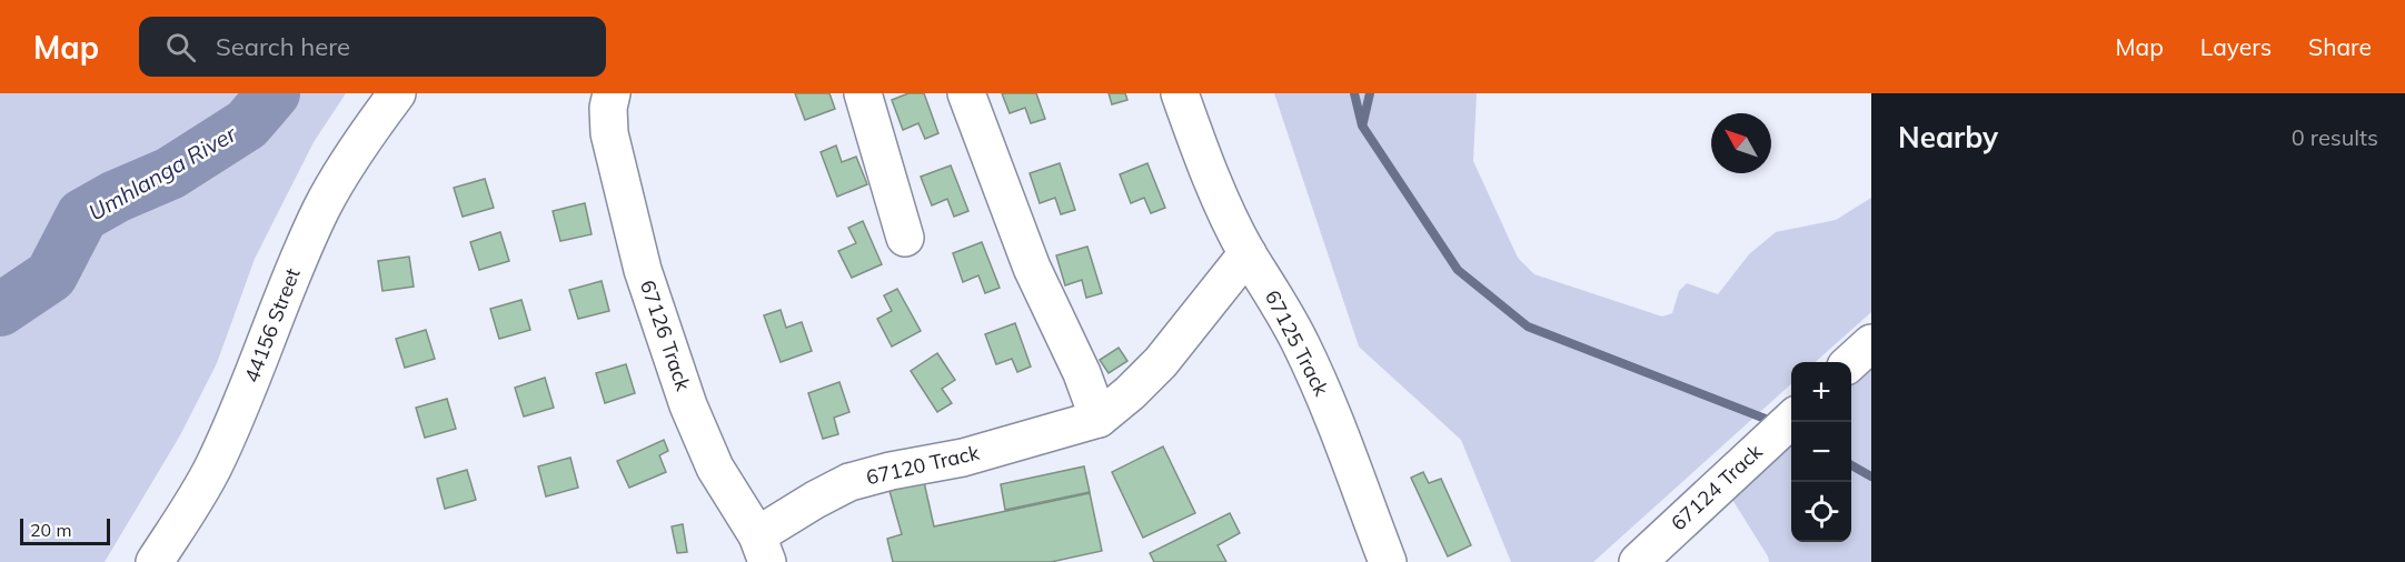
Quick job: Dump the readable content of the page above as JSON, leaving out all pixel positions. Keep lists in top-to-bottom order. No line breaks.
{"streets":{"street":["44156 Street","67126 Track","67125 Track","67120 Track","67124 Track"]},"crossings":[["67126 Track","67120 Track"],["67125 Track","67120 Track"]],"water":["Umhlanga River"],"scale_bar":"20 m","north":"top left","page":{"header":"Map","search":"Search here","nav":["Map","Layers","Share"],"heading":["Nearby","0 results"],"map_buttons":["+","−"],"scale":"20 m"}}
